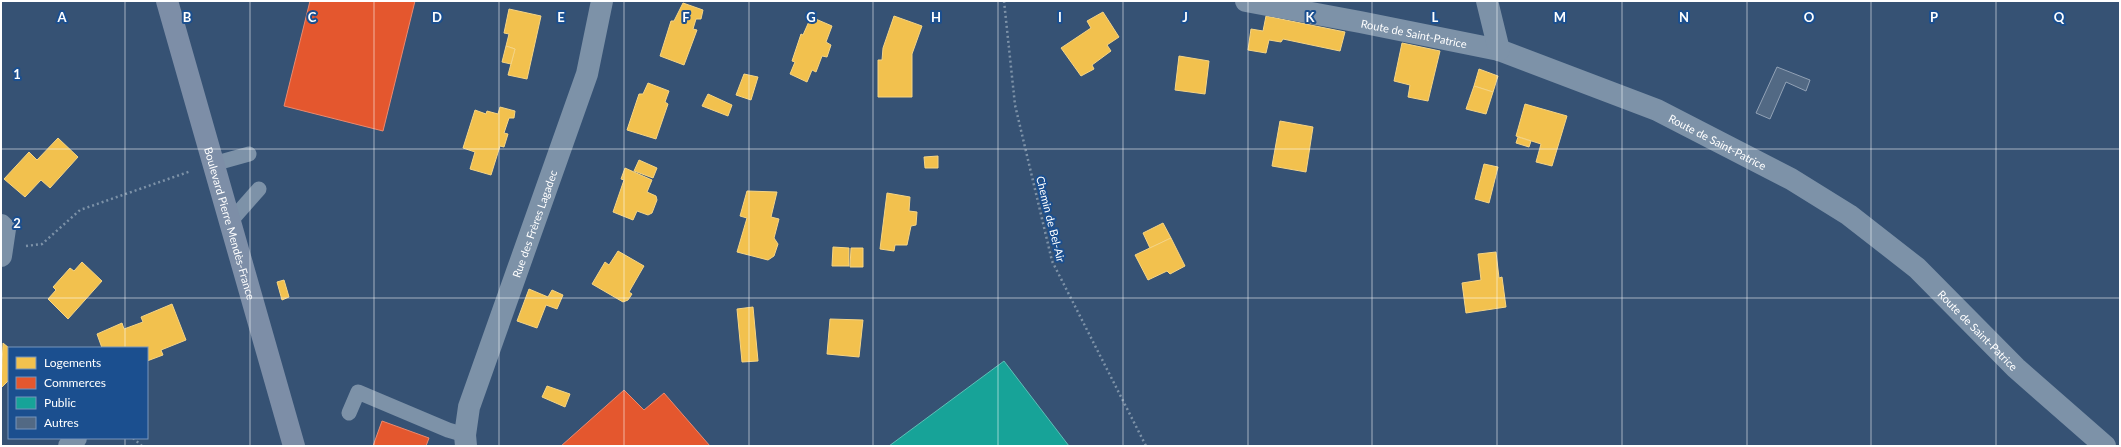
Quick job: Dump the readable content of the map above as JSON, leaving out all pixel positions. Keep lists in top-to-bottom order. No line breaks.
{"streets":{"main road":["Boulevard Pierre Mendès-France"],"street":["Route de Saint-Patrice","Rue des Frères Lagadec"],"path":["Chemin de Bel-Air"]},"legend":["Logements","Commerces","Public","Autres"],"grid":{"columns":["A","B","C","D","E","F","G","H","I","J","K","L","M","N","O","P","Q"],"rows":["1","2"]}}
